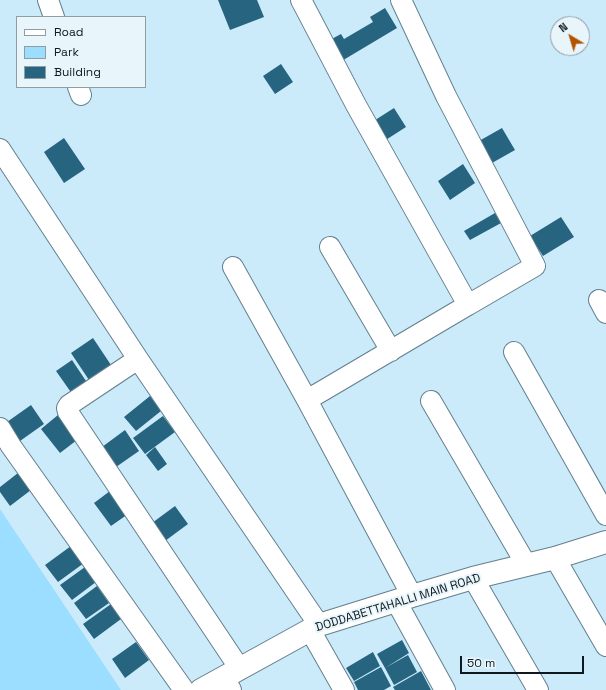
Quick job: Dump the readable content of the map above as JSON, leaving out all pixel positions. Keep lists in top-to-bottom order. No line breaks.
{"streets":{"street":["DODDABETTAHALLI MAIN ROAD"]},"legend":["Road","Park","Building"],"scale_bar":"50 m","north":"top left"}
